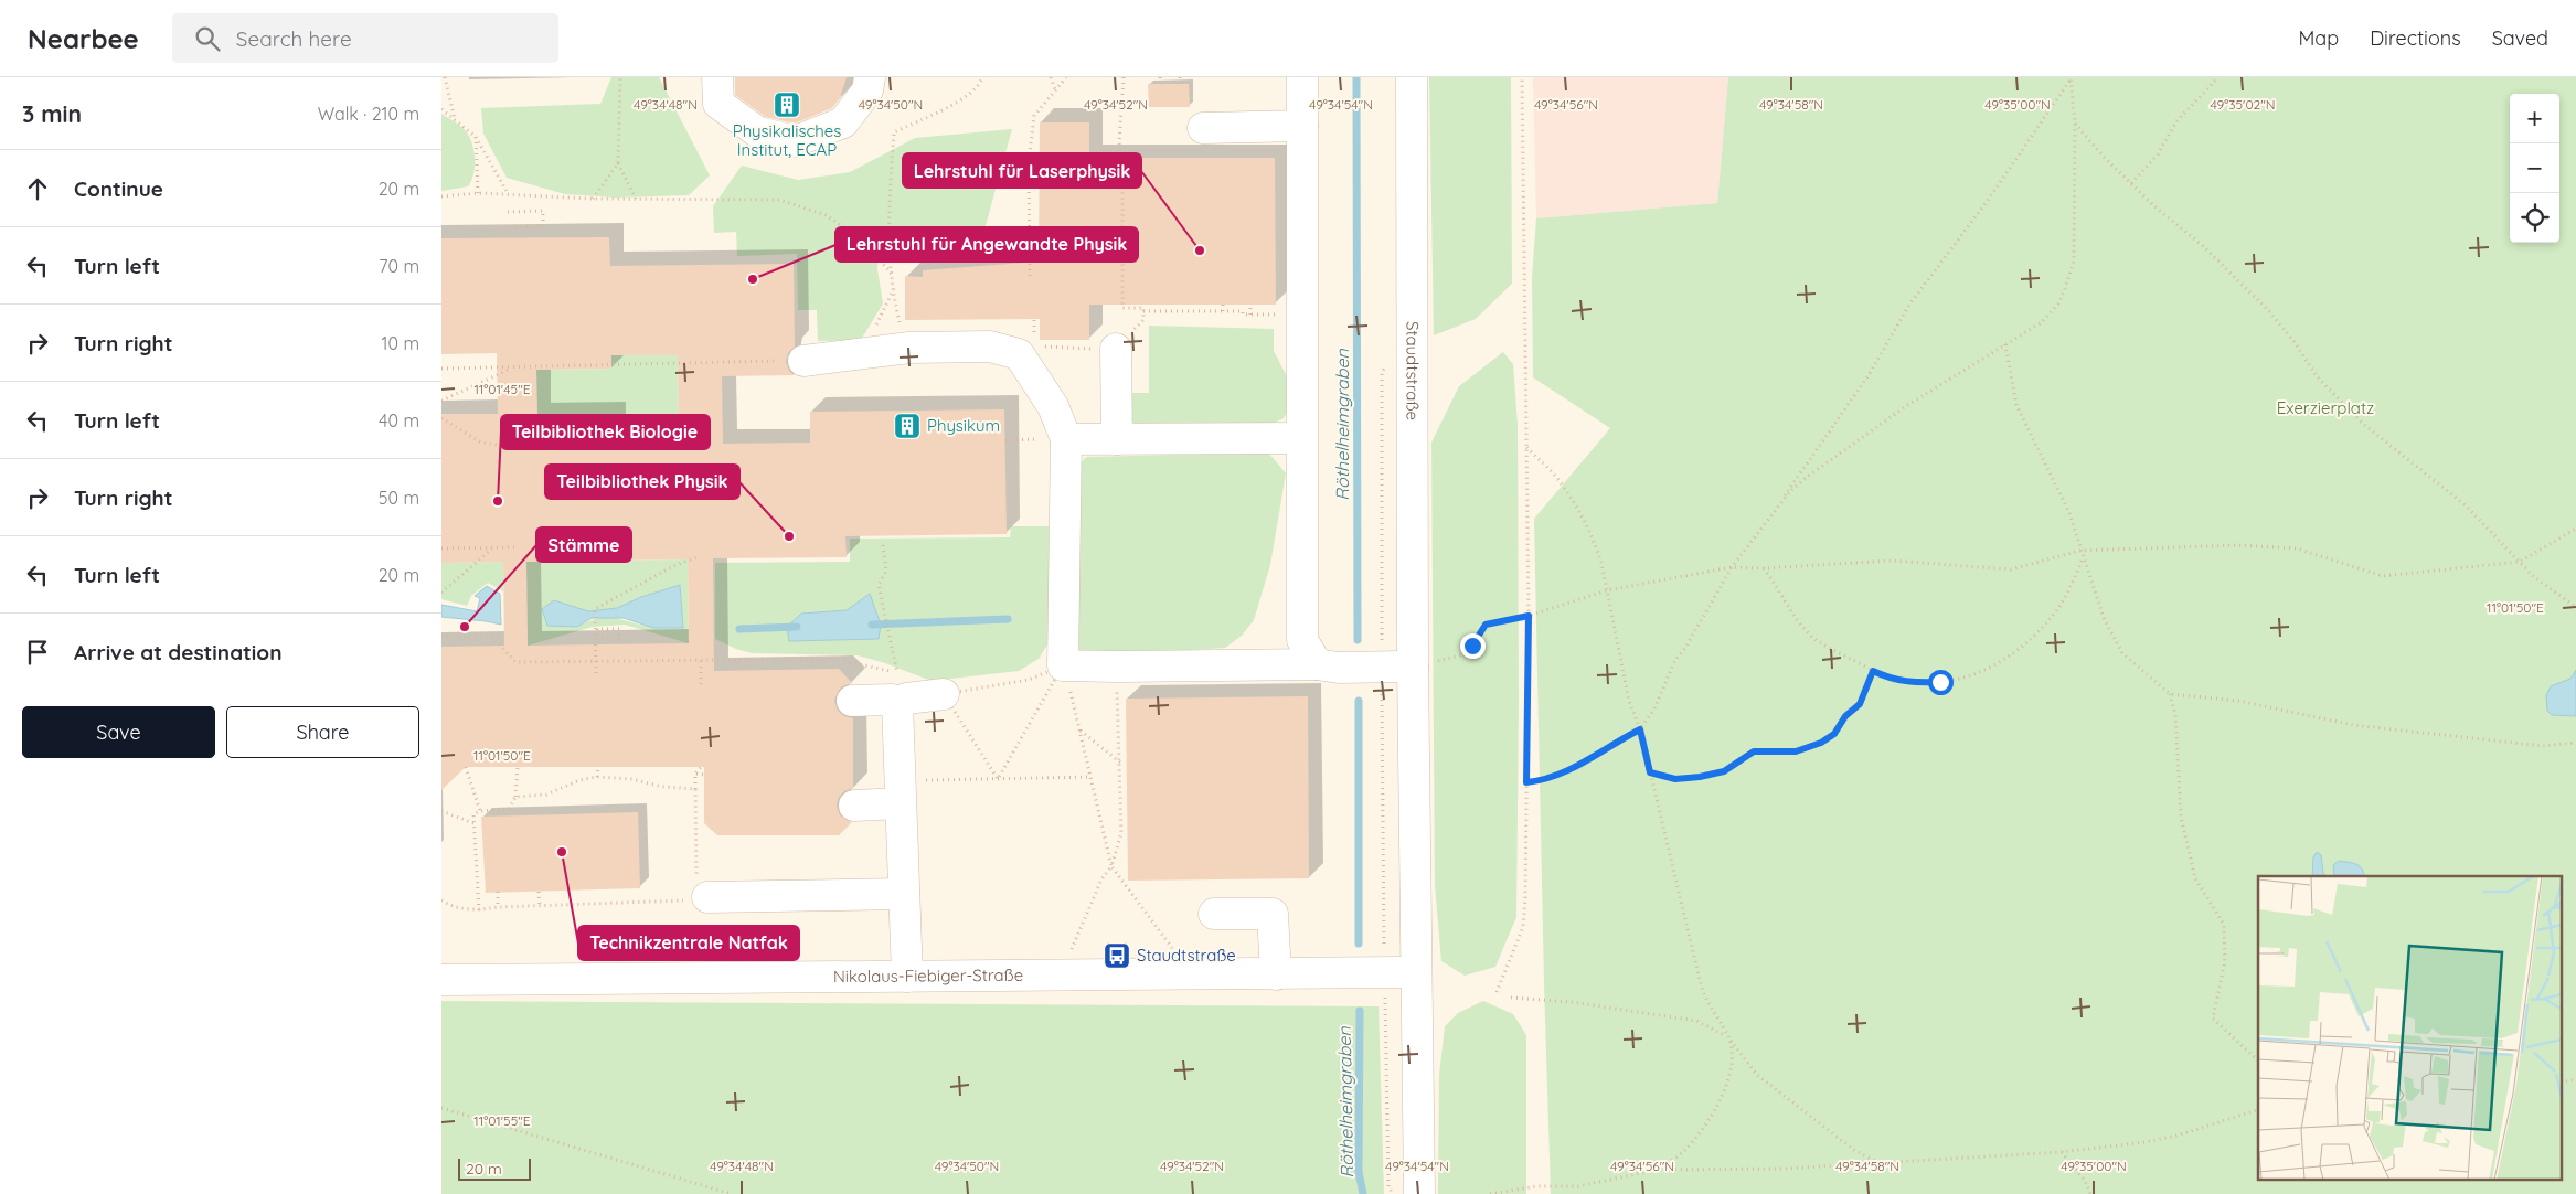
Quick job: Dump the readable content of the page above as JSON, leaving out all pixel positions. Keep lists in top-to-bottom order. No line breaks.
{"streets":{"street":["Staudtstraße","Nikolaus-Fiebiger-Straße"]},"crossings":[["Staudtstraße","Nikolaus-Fiebiger-Straße"]],"water":["Röthelheimgraben"],"parks":["Exerzierplatz"],"places":{"building":["Physikalisches Institut, ECAP","Physikum"],"other":["Lehrstuhl für Laserphysik","Lehrstuhl für Angewandte Physik","Teilbibliothek Biologie","Teilbibliothek Physik","Stämme","Technikzentrale Natfak"],"bus stop":["Staudtstraße"]},"scale_bar":"20 m","page":{"header":"Nearbee","search":"Search here","nav":["Map","Directions","Saved"],"heading":["3 min","Walk · 210 m"],"map_buttons":["+","−"],"list":[["Continue","20 m"],["Turn left","70 m"],["Turn right","10 m"],["Turn left","40 m"],["Turn right","50 m"],["Turn left","20 m"],"Arrive at destination"],"buttons":["Save","Share"],"scale":"20 m"},"coordinates":["49°34'48\"N","49°34'50\"N","49°34'52\"N","49°34'54\"N","49°34'56\"N","49°34'58\"N","49°35'00\"N","49°35'02\"N","11°01'45\"E","11°01'50\"E","11°01'55\"E"]}
